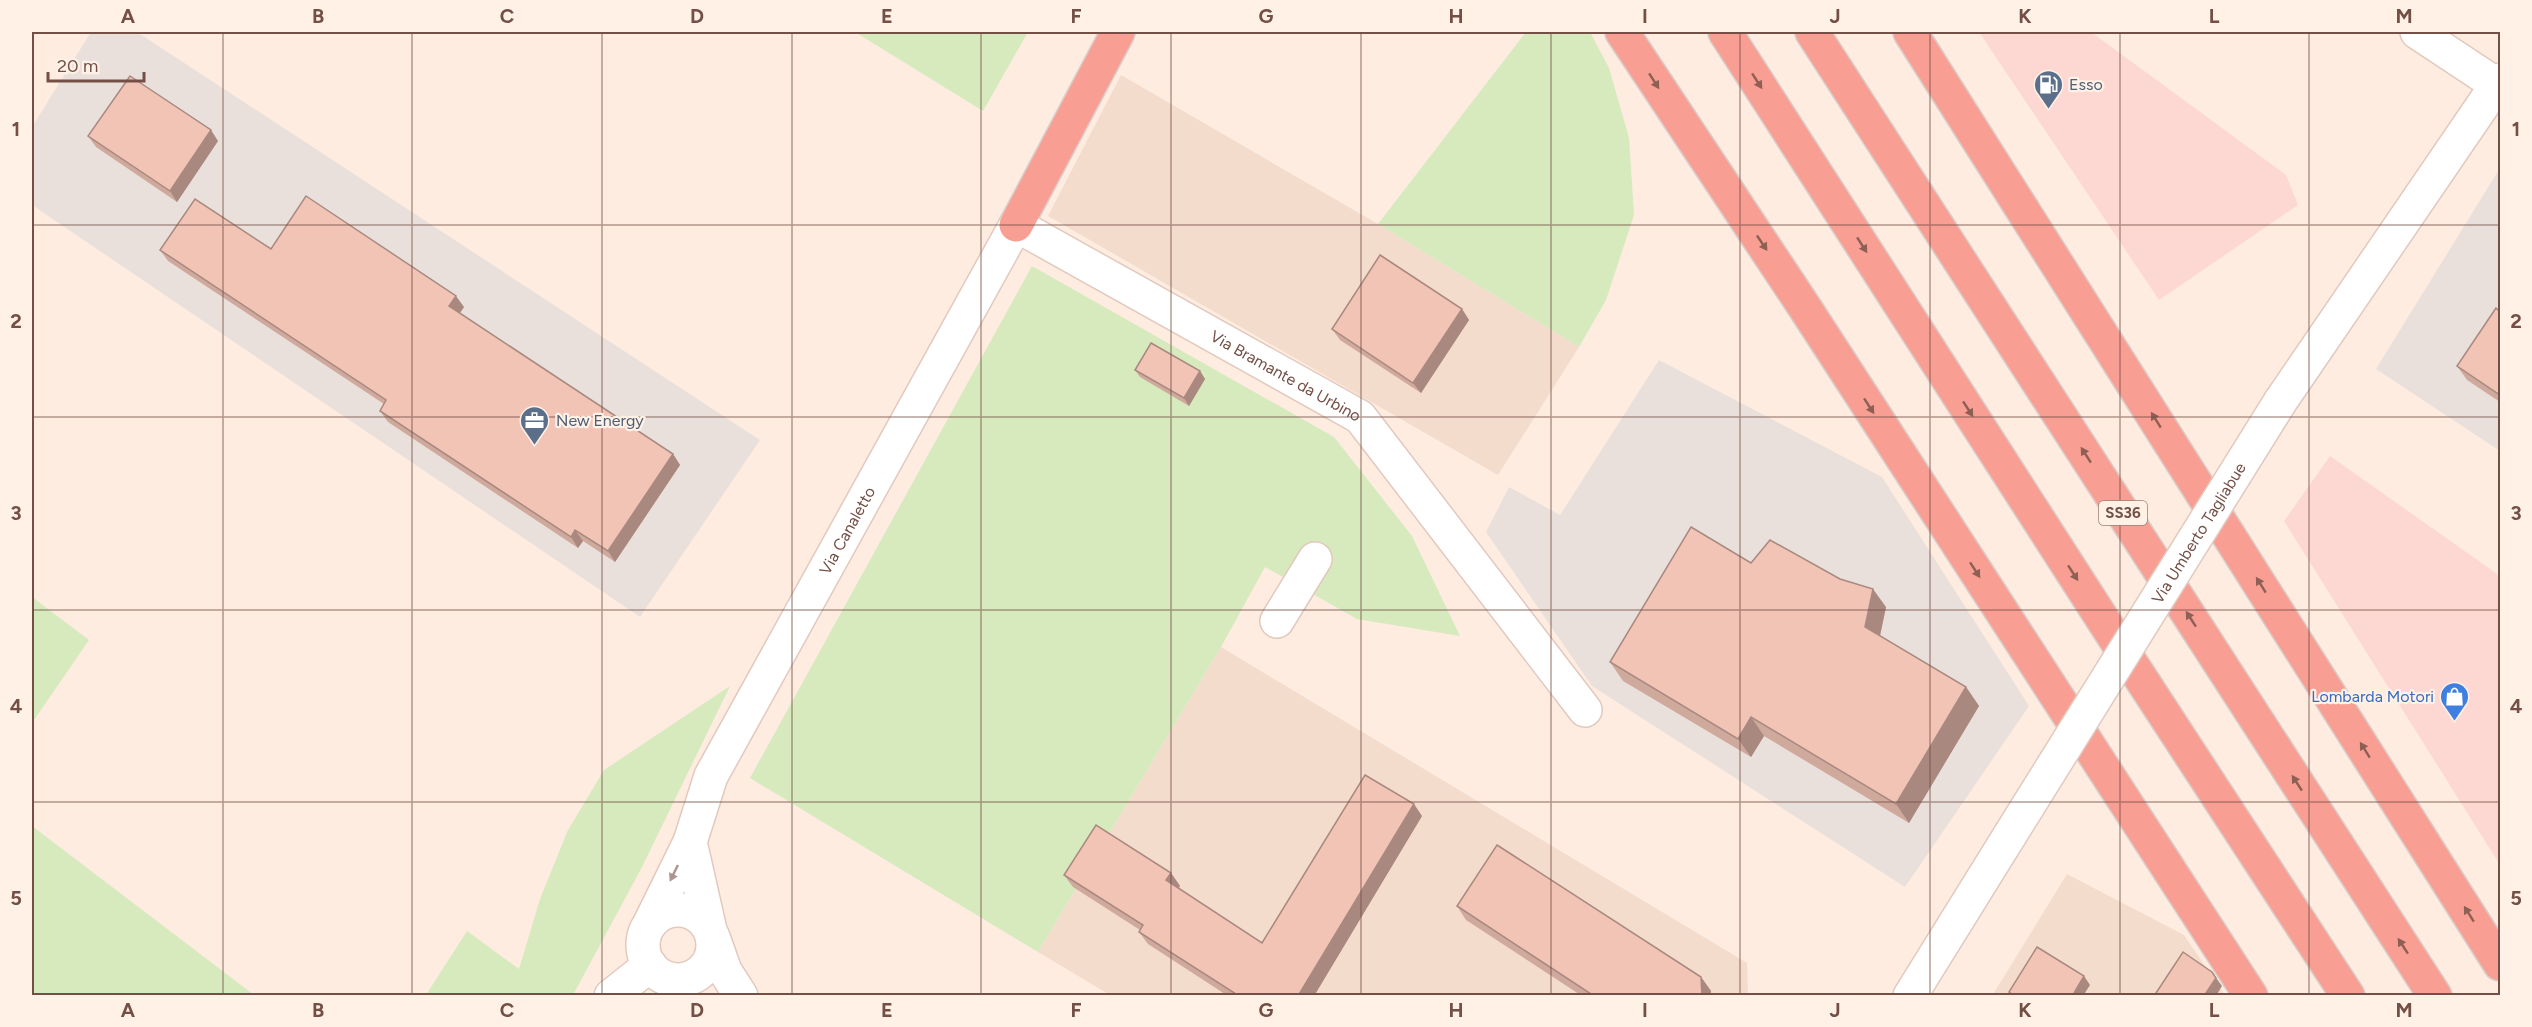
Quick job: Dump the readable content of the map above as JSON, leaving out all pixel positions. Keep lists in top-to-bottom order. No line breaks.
{"streets":{"highway":["SS36"],"street":["Via Bramante da Urbino","Via Canaletto","Via Umberto Tagliabue"]},"crossings":[["Via Bramante da Urbino","Via Canaletto"]],"places":{"fuel station":["Esso"],"office":["New Energy"],"shop":["Lombarda Motori"]},"scale_bar":"20 m","grid":{"columns":["A","B","C","D","E","F","G","H","I","J","K","L","M"],"rows":["1","2","3","4","5"]}}
